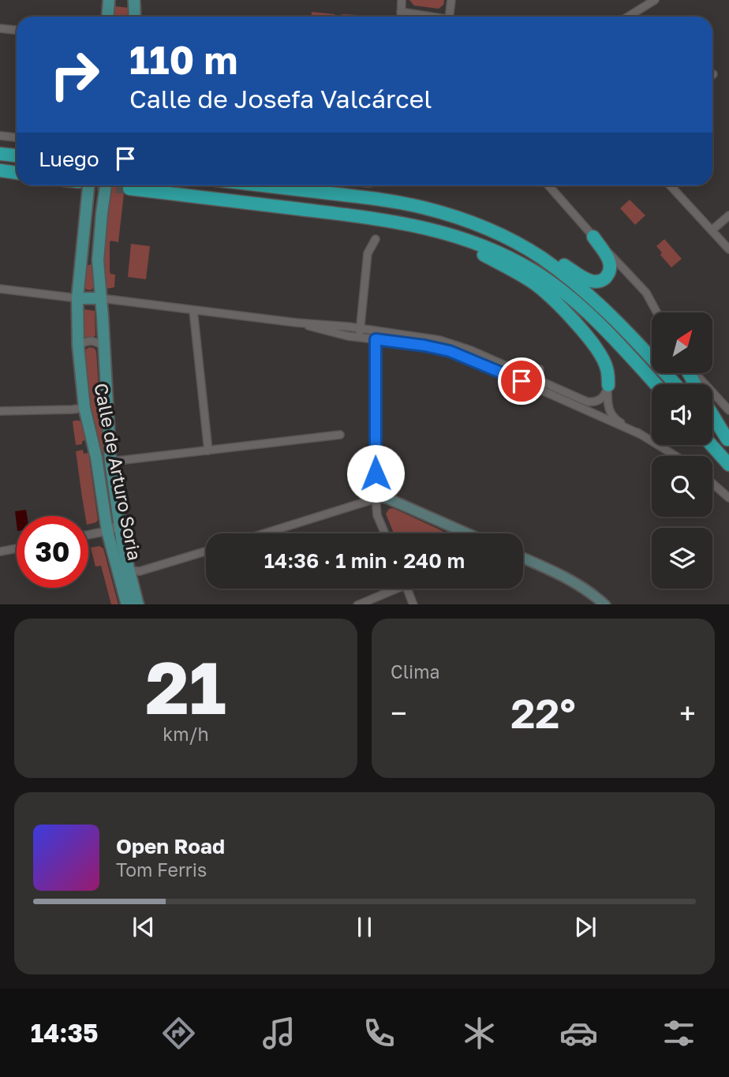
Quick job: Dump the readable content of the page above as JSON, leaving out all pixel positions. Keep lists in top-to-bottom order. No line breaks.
{"streets":{"main road":["Calle de Arturo Soria"]},"north":"top right","page":{"turn":["110 m","Calle de Josefa Valcárcel"],"then":"Luego","limit":"30","trip":"14:36 · 1 min · 240 m","tile":[["21","km/h"],"Clima"],"heat":["−","22°","+"],"song":["Open Road","Tom Ferris"],"tabs":"14:35"}}
